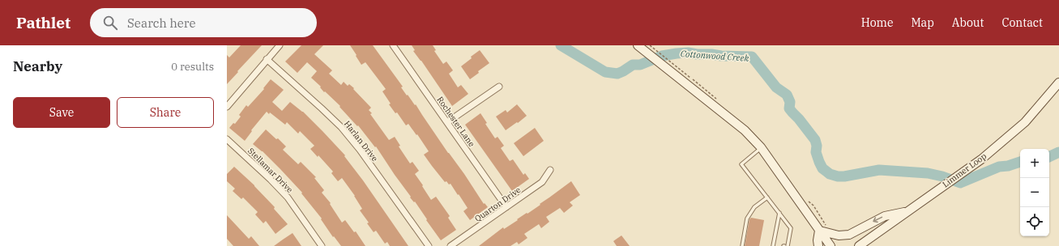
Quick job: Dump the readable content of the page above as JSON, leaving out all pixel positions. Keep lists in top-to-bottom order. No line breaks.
{"streets":{"street":["Rochester Lane","Harlan Drive","Stellamar Drive","Limmer Loop","Quarton Drive"]},"crossings":[["Rochester Lane","Quarton Drive"]],"water":["Cottonwood Creek"],"page":{"header":"Pathlet","search":"Search here","nav":["Home","Map","About","Contact"],"heading":["Nearby","0 results"],"buttons":["Save","Share"],"map_buttons":["+","−"]}}
